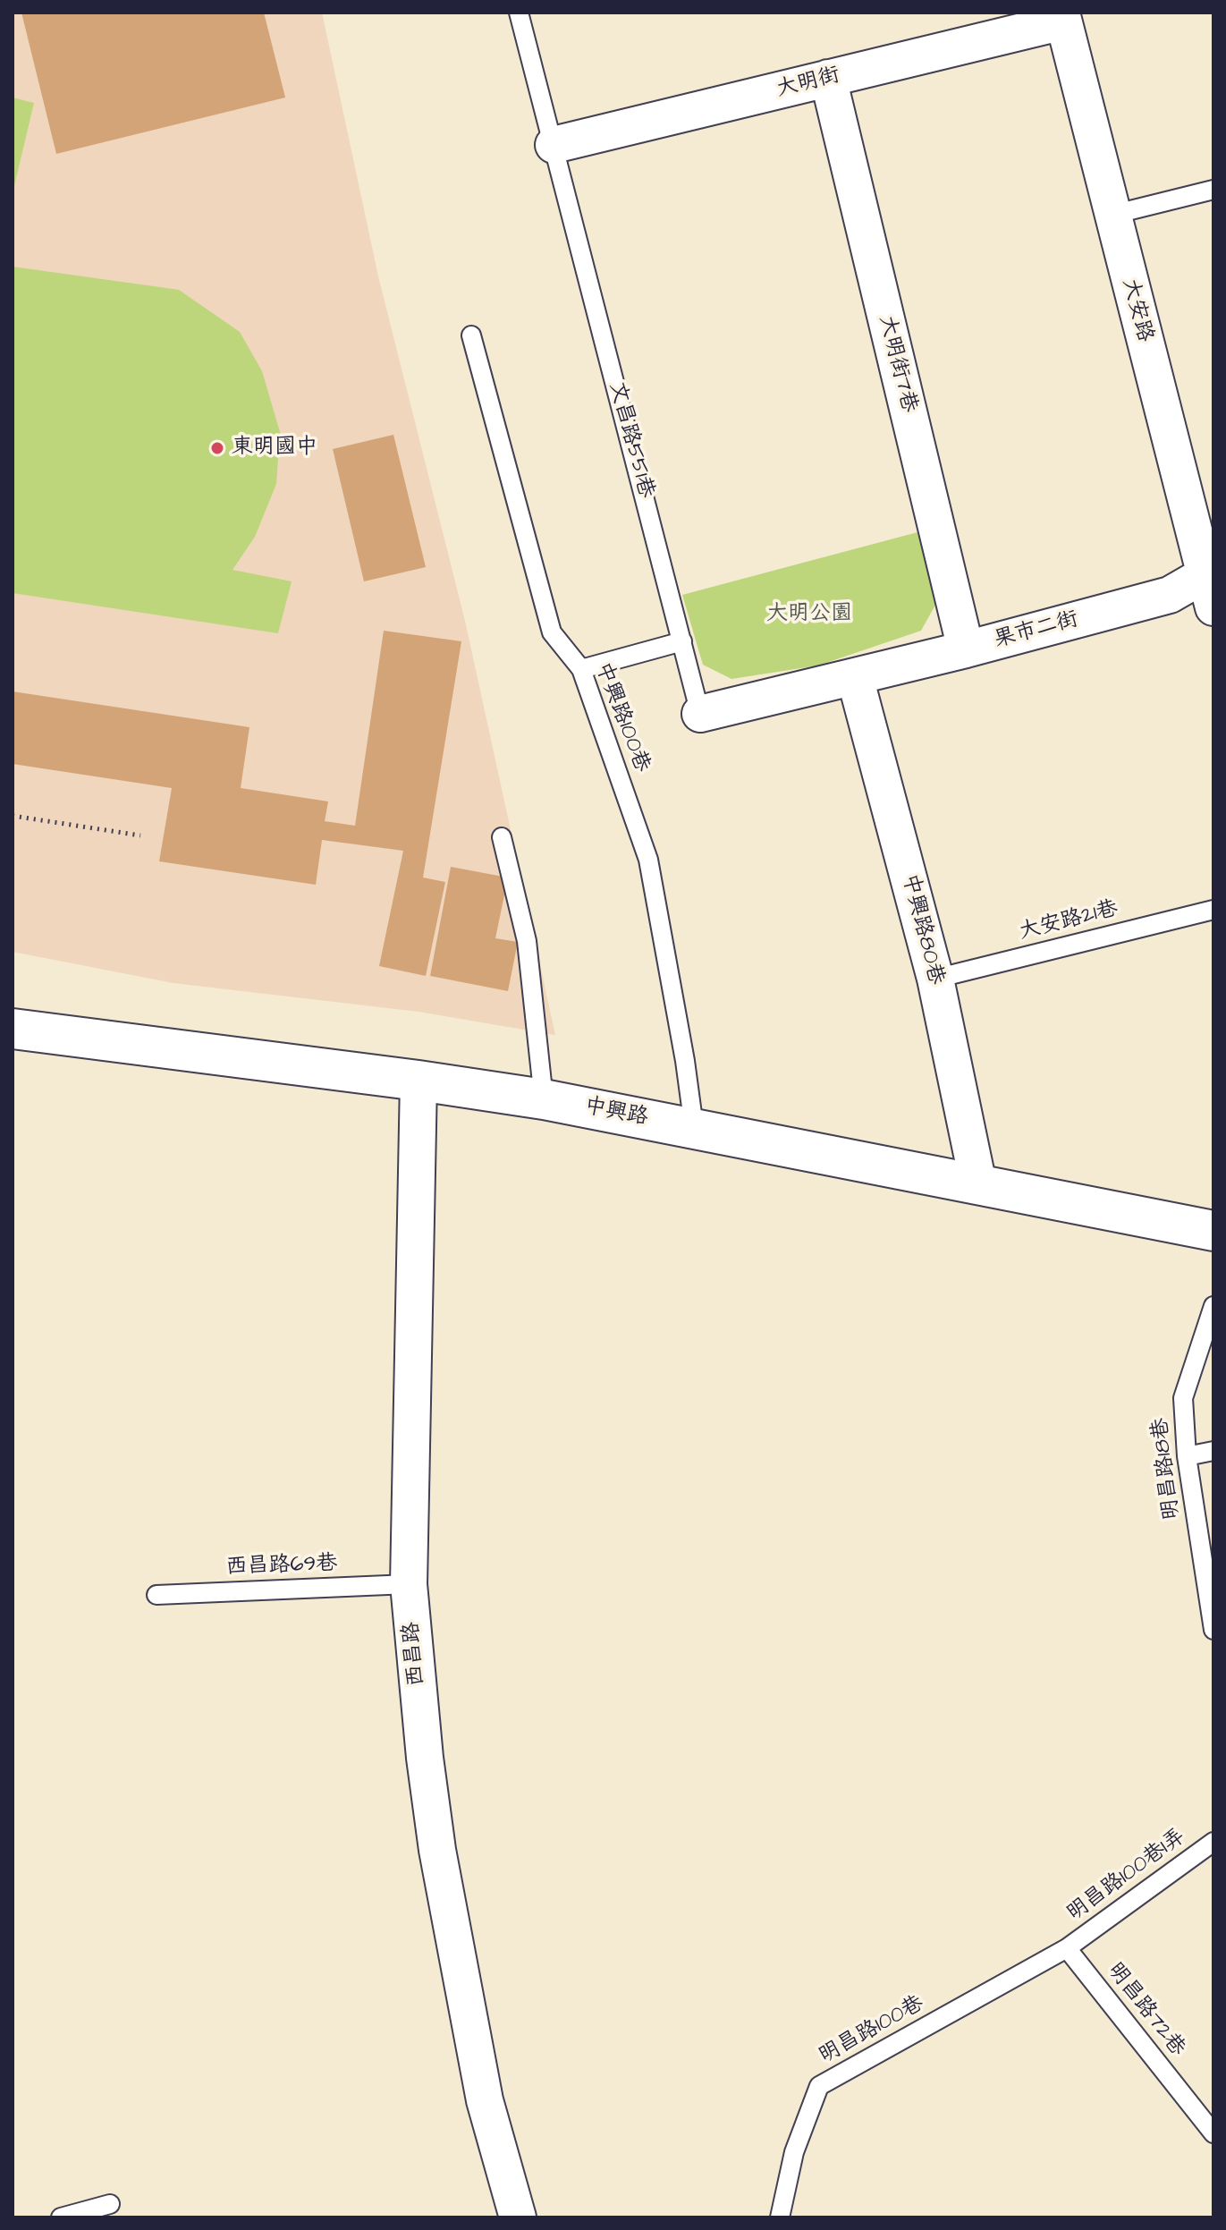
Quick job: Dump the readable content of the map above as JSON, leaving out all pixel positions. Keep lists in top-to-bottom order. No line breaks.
{"streets":{"main road":["中興路"],"street":["大明街","大安路","大明街7巷","文昌路551巷","果市二街","中興路80巷","西昌路"],"lane":["中興路100巷","大安路21巷","明昌路18巷","西昌路69巷","明昌路100巷1弄","明昌路72巷","明昌路100巷"]},"crossings":[["大明街","大安路"],["大明街","大明街7巷"],["大明街","文昌路551巷"],["大安路","果市二街"],["大明街7巷","果市二街"],["文昌路551巷","果市二街"],["文昌路551巷","中興路80巷"],["果市二街","中興路80巷"],["中興路100巷","中興路"],["大安路21巷","中興路80巷"],["中興路80巷","中興路"],["中興路","西昌路"],["西昌路69巷","西昌路"],["明昌路100巷1弄","明昌路72巷"],["明昌路100巷1弄","明昌路100巷"],["明昌路72巷","明昌路100巷"]],"parks":["大明公園"],"places":["東明國中"]}
